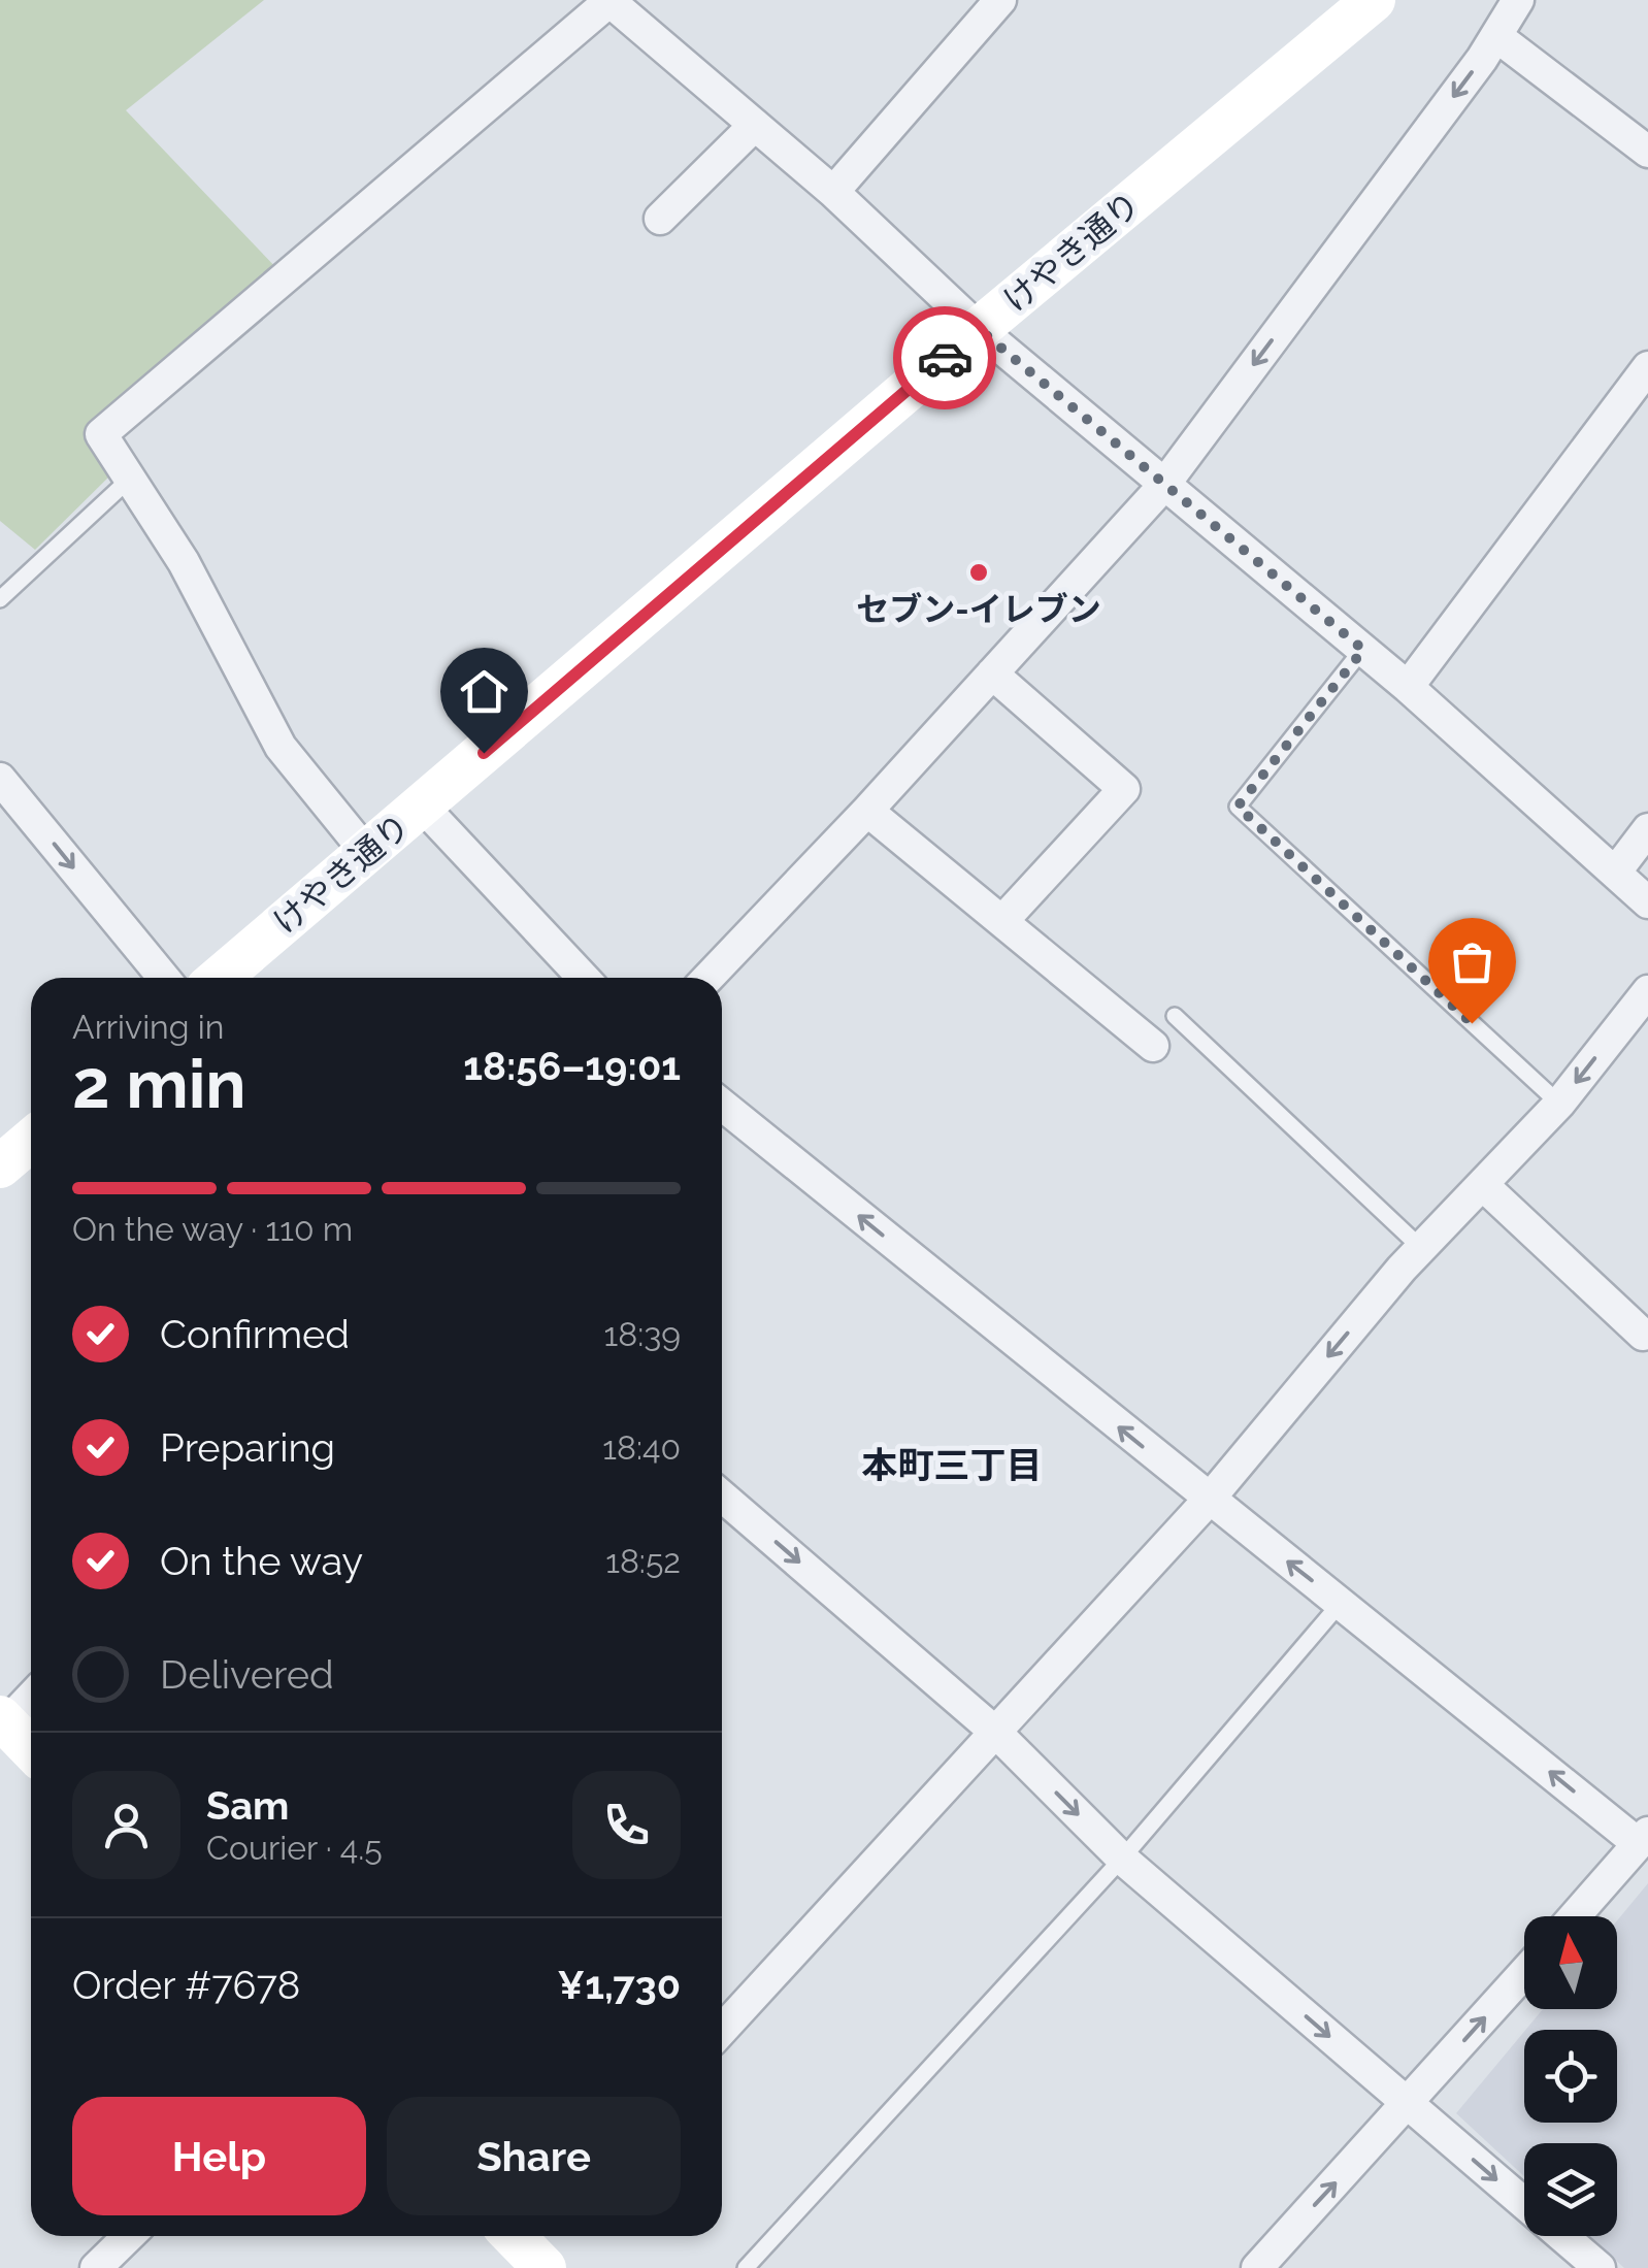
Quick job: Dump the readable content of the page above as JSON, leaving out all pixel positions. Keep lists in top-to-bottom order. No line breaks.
{"streets":{"main road":["けやき通り"]},"districts":["本町三丁目"],"places":["セブン-イレブン"],"north":"top","page":{"heading":["2 min","Arriving in","18:56–19:01"],"panel":["Sam","Courier · 4.5","Order #7678","¥1,730"],"bar":"On the way · 110 m","list":[["Confirmed","18:39"],["Preparing","18:40"],["On the way","18:52"],"Delivered"],"buttons":["Help","Share"]}}
